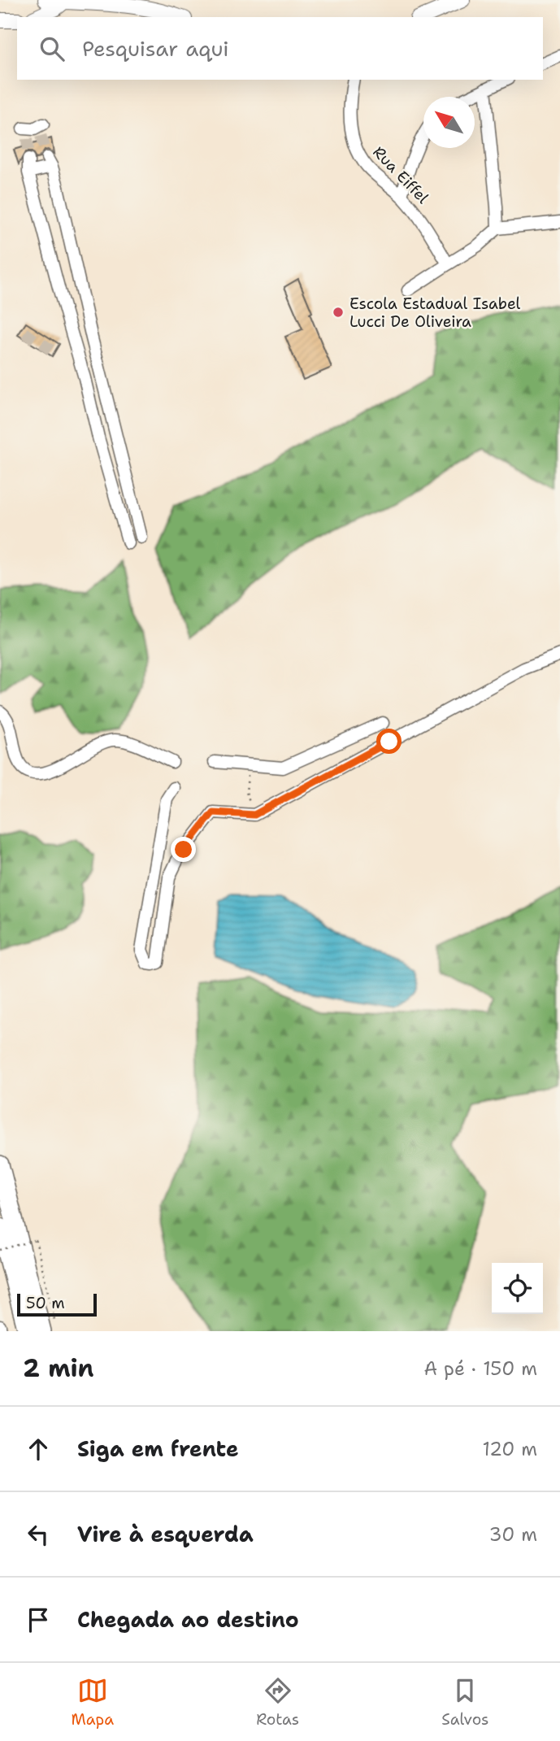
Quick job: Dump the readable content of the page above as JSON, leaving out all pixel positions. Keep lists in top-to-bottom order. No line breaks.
{"streets":{"street":["Rua Eiffel"]},"places":["Escola Estadual Isabel Lucci De Oliveira"],"scale_bar":"50 m","north":"top left","page":{"search":"Pesquisar aqui","scale":"50 m","heading":["2 min","A pé · 150 m"],"list":[["Siga em frente","120 m"],["Vire à esquerda","30 m"],"Chegada ao destino"],"nav":["Mapa","Rotas","Salvos"]}}
